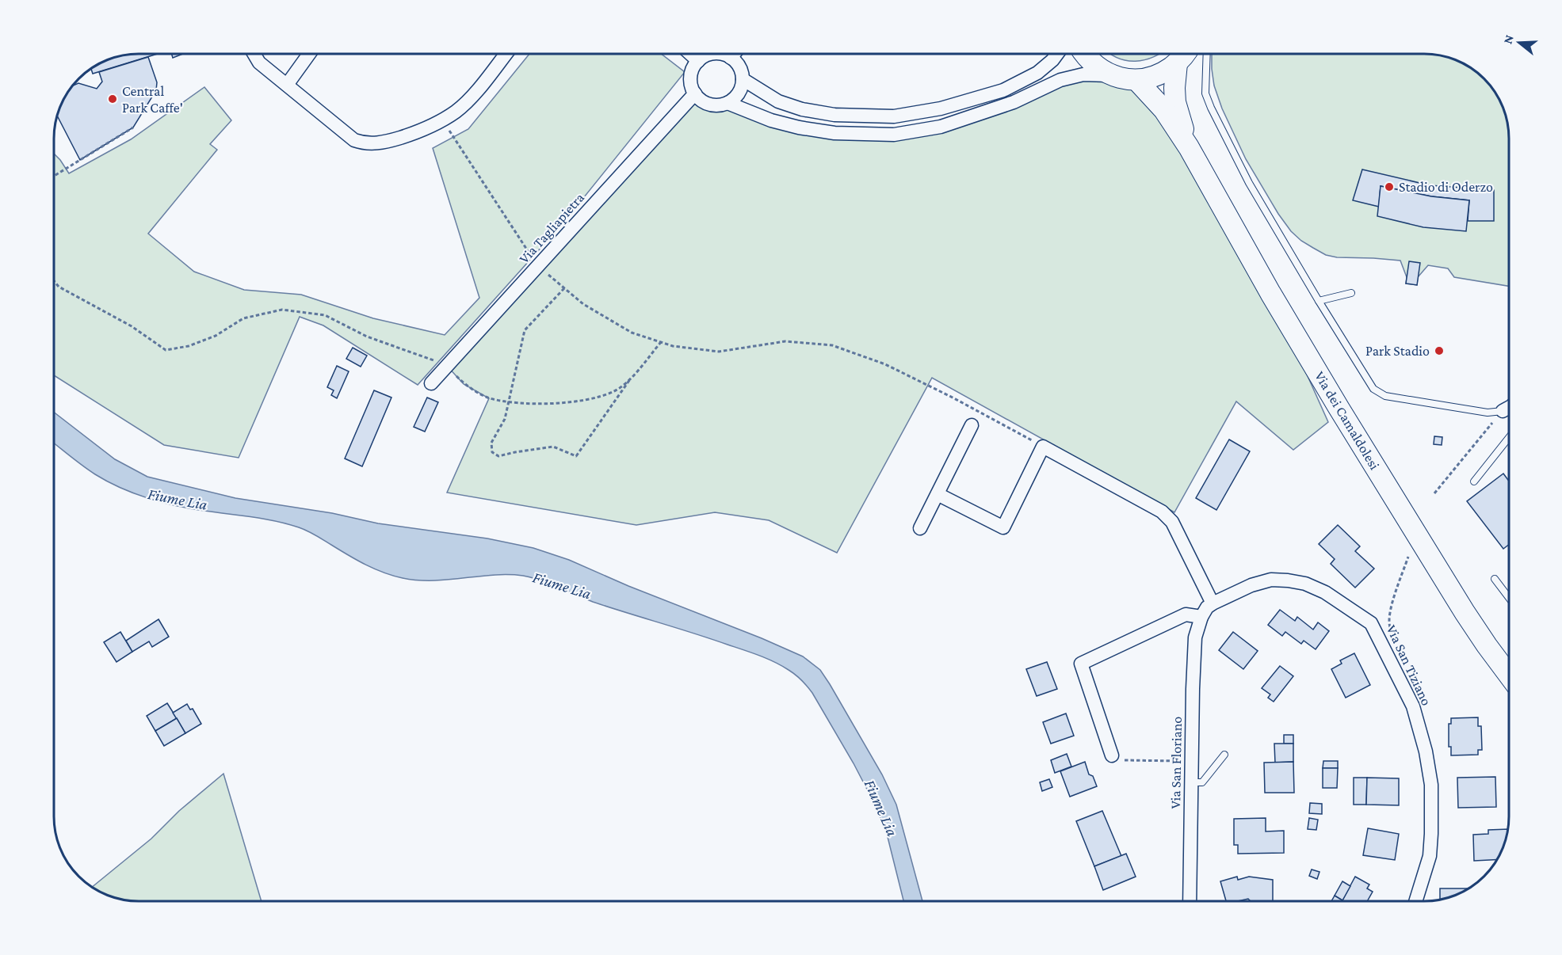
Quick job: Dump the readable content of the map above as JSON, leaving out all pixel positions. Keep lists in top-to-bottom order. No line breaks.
{"streets":{"main road":["Via dei Camaldolesi"],"street":["Via Tagliapietra","Via San Tiziano","Via San Floriano"]},"crossings":[["Via San Tiziano","Via San Floriano"]],"water":["Fiume Lia"],"places":["Central Park Caffe'","Stadio di Oderzo","Park Stadio"],"north":"left"}
